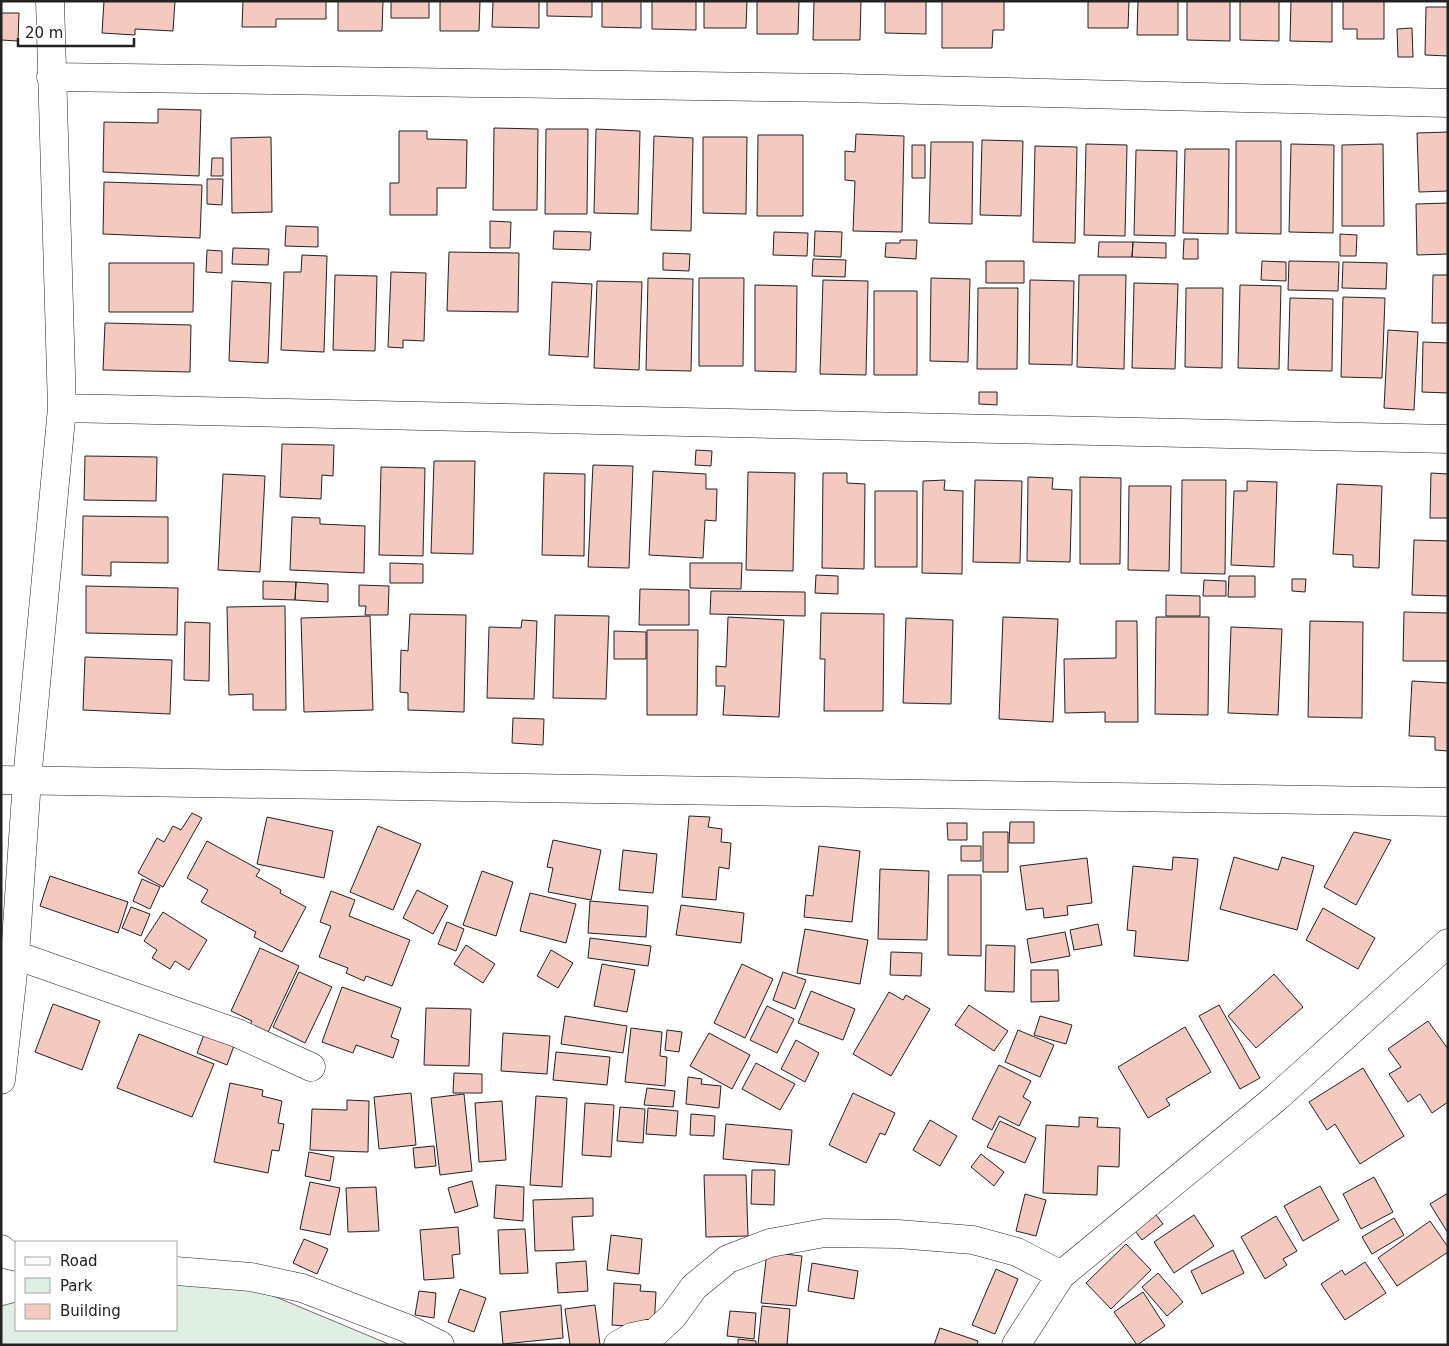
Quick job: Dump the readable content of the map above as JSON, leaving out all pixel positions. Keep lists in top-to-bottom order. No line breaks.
{"legend":["Road","Park","Building"],"scale_bar":"20 m"}
